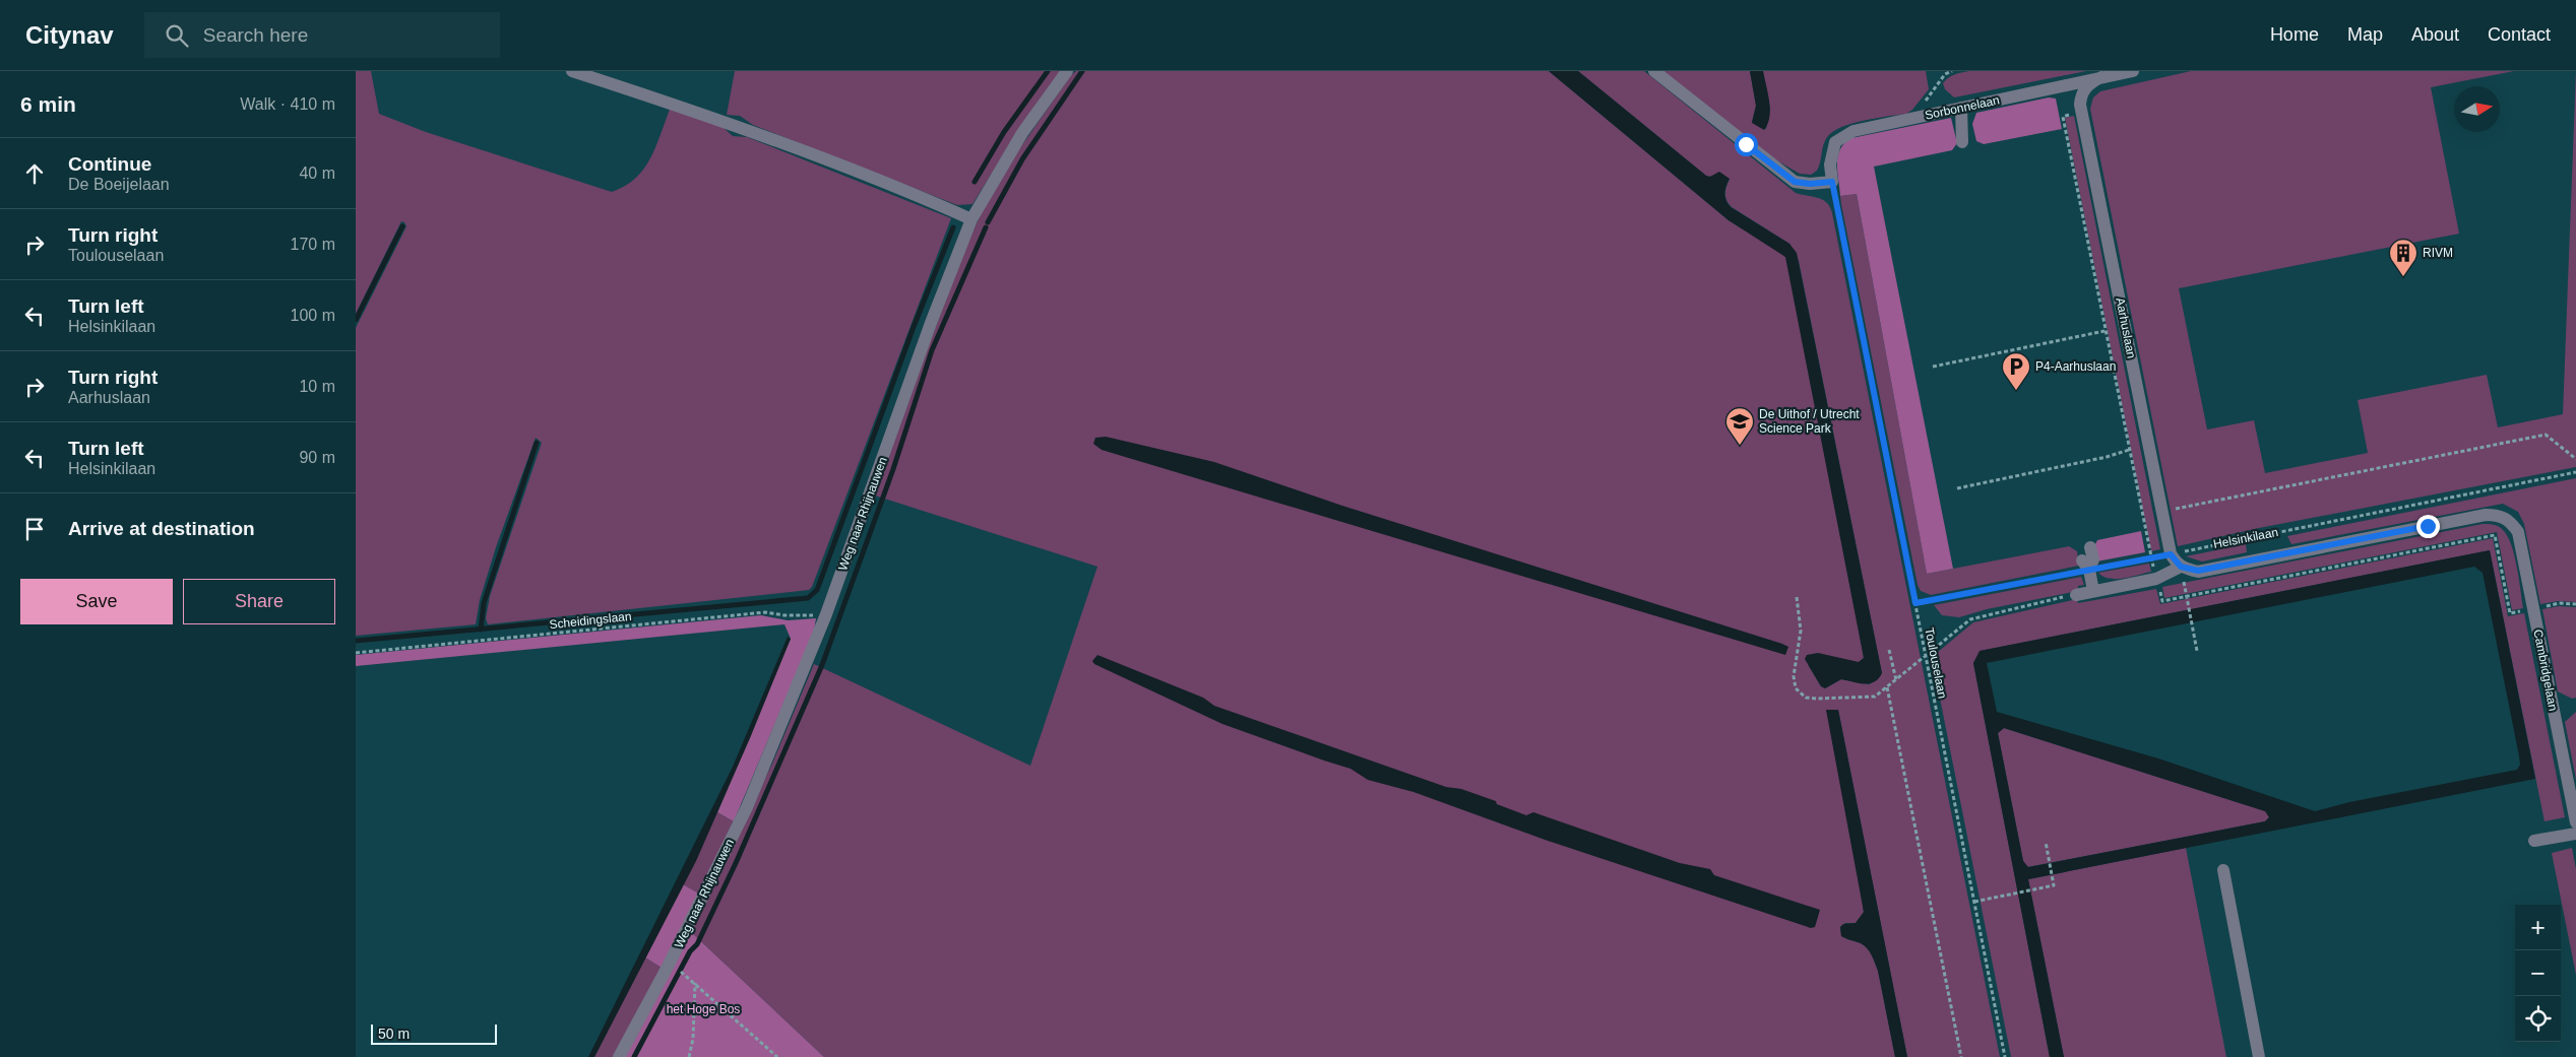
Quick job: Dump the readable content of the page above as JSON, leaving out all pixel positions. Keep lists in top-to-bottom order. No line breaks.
{"streets":{"street":["Sorbonnelaan","Aarhuslaan","Weg naar Rhijnauwen","Helsinkilaan","Cambridgelaan"],"path":["Scheidingslaan","Toulouselaan"]},"crossings":[["Sorbonnelaan","Aarhuslaan"],["Sorbonnelaan","Toulouselaan"],["Aarhuslaan","Helsinkilaan"],["Weg naar Rhijnauwen","Scheidingslaan"],["Helsinkilaan","Toulouselaan"],["Helsinkilaan","Cambridgelaan"]],"parks":["het Hoge Bos"],"places":{"building":["RIVM"],"parking":["P4-Aarhuslaan"],"school or university":["De Uithof / Utrecht Science Park"]},"scale_bar":"50 m","north":"right","page":{"header":"Citynav","search":"Search here","nav":["Home","Map","About","Contact"],"heading":["6 min","Walk · 410 m"],"list":[["Continue","De Boeijelaan","40 m"],["Turn right","Toulouselaan","170 m"],["Turn left","Helsinkilaan","100 m"],["Turn right","Aarhuslaan","10 m"],["Turn left","Helsinkilaan","90 m"],"Arrive at destination"],"buttons":["Save","Share"],"map_buttons":["+","−"],"scale":"50 m"}}
